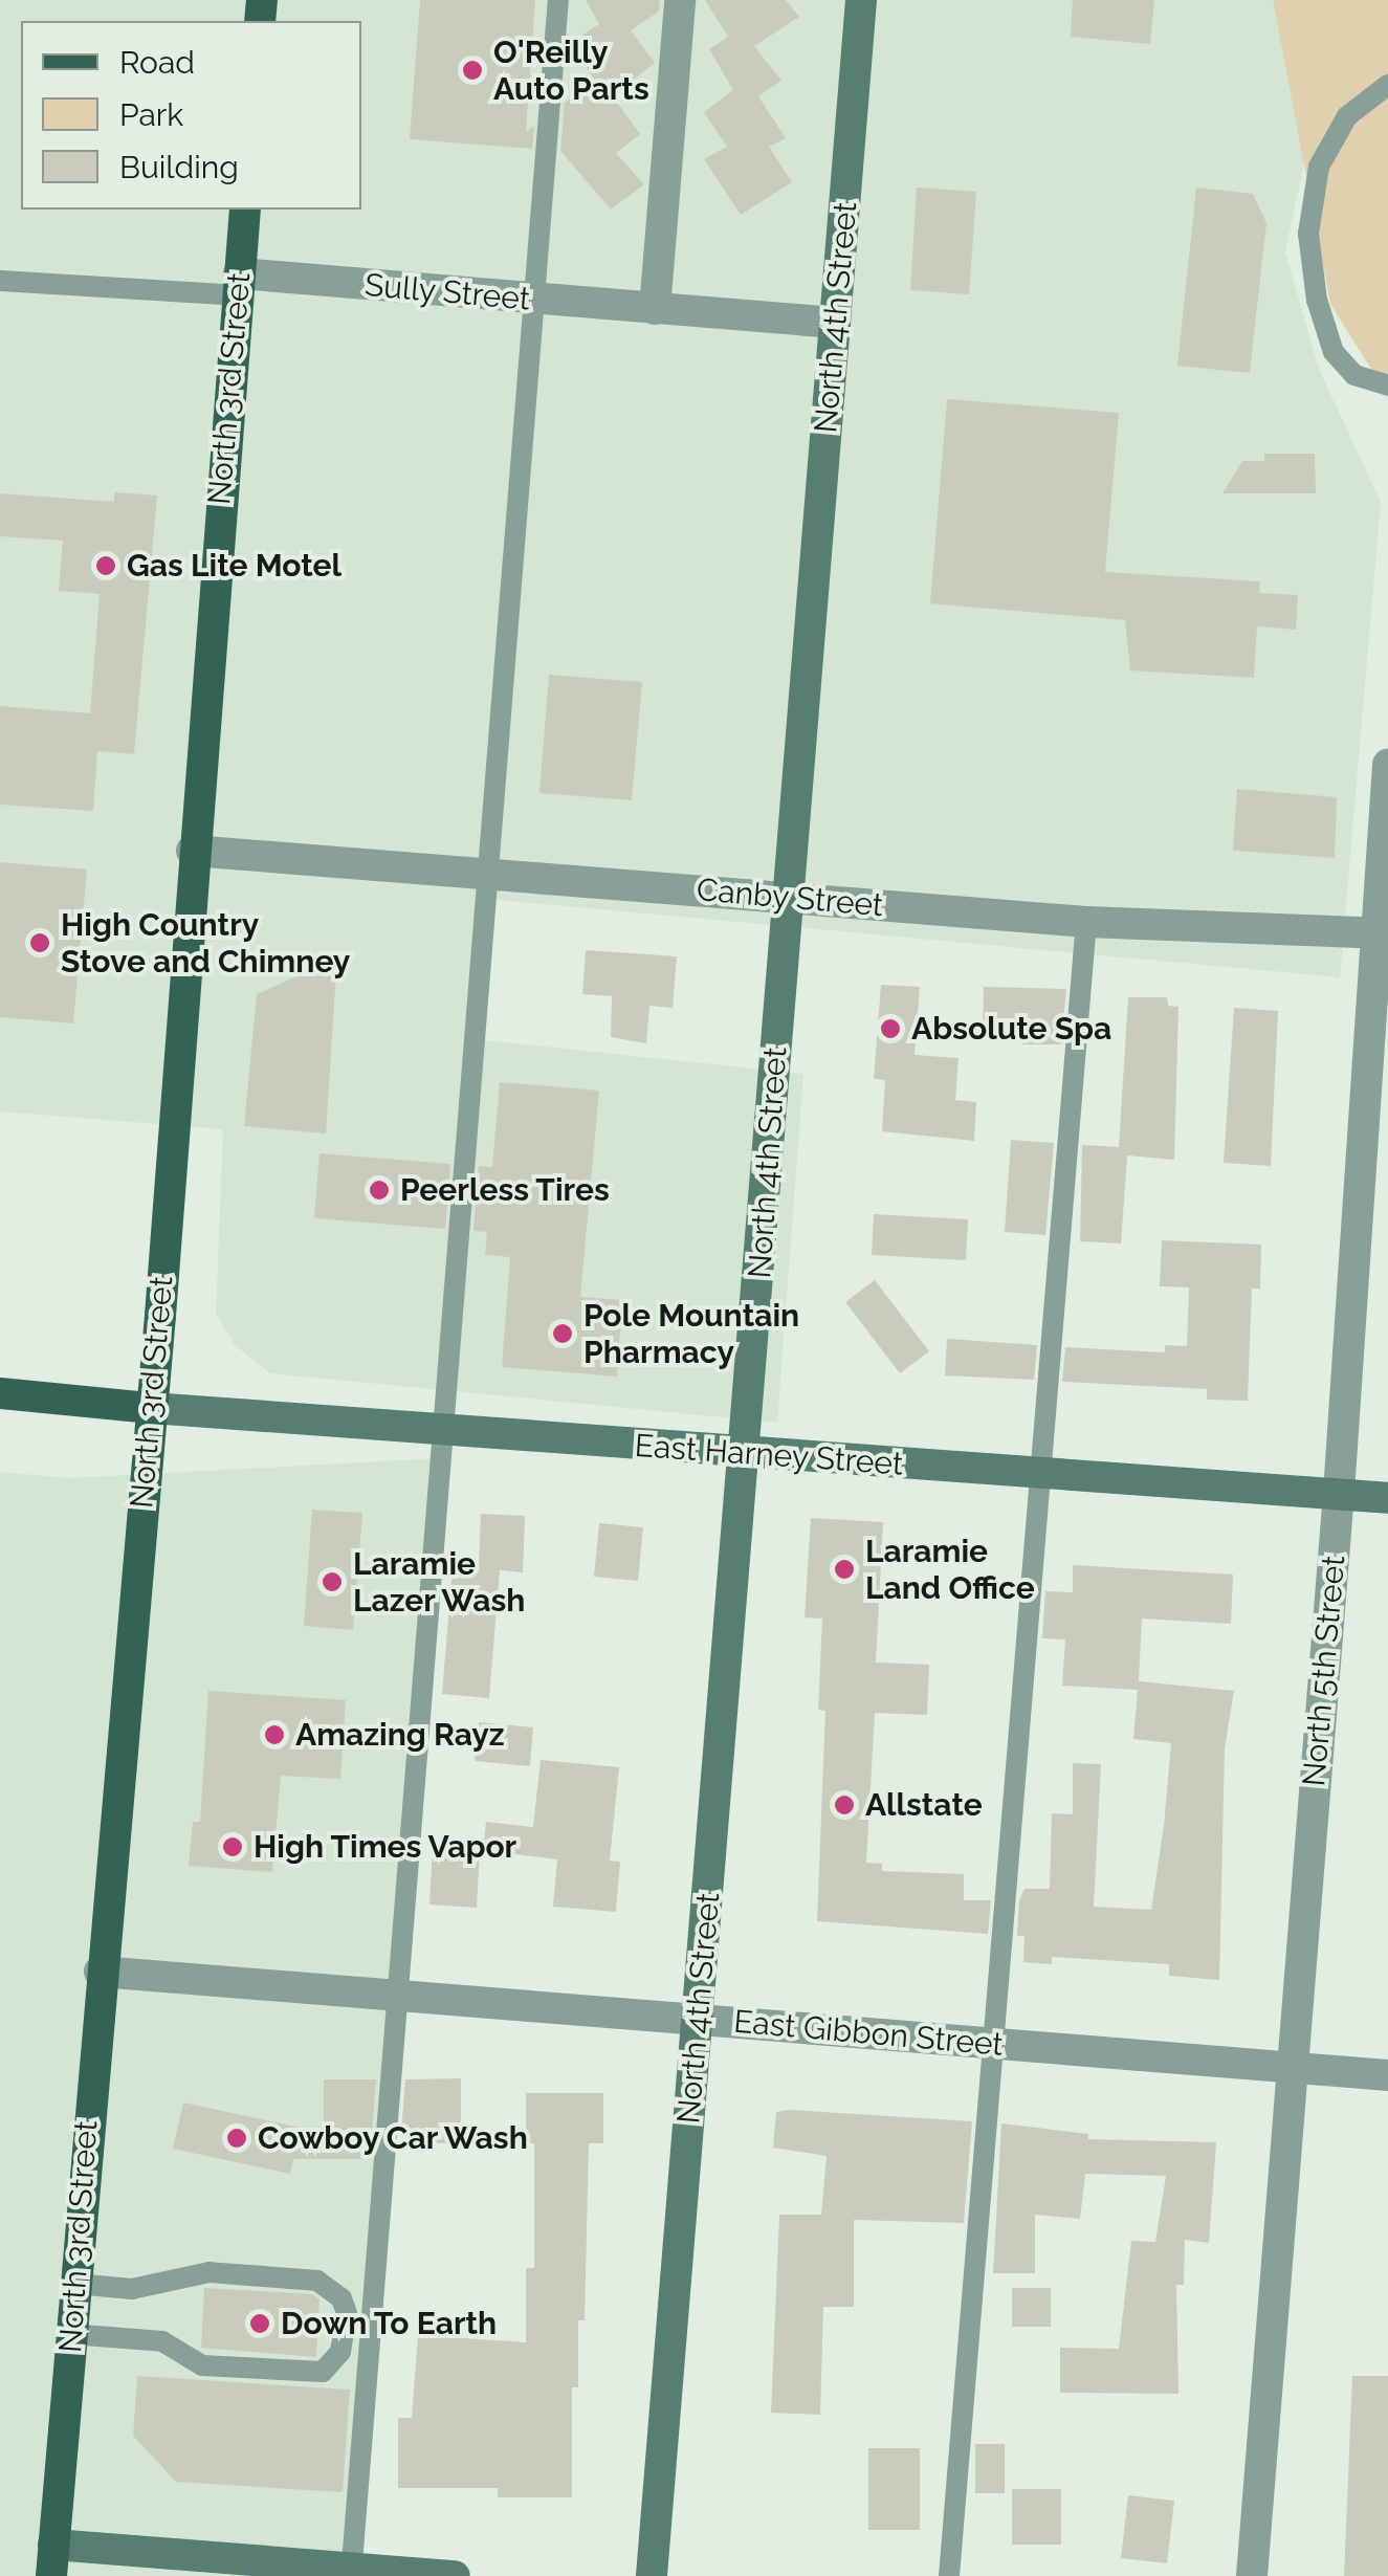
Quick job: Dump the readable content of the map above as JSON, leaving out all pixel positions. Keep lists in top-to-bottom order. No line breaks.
{"streets":{"main road":["North 3rd Street"],"street":["Sully Street","North 4th Street","Canby Street","East Harney Street","North 5th Street","East Gibbon Street"]},"crossings":[["Sully Street","North 4th Street"],["Sully Street","North 3rd Street"],["North 4th Street","Canby Street"],["North 4th Street","East Harney Street"],["North 4th Street","East Gibbon Street"],["North 3rd Street","Canby Street"],["North 3rd Street","East Harney Street"],["North 3rd Street","East Gibbon Street"],["Canby Street","North 5th Street"],["East Harney Street","North 5th Street"],["North 5th Street","East Gibbon Street"]],"places":["O'Reilly Auto Parts","Gas Lite Motel","High Country Stove and Chimney","Absolute Spa","Peerless Tires","Pole Mountain Pharmacy","Laramie Land Office","Laramie Lazer Wash","Amazing Rayz","Allstate","High Times Vapor","Cowboy Car Wash","Down To Earth"],"legend":["Road","Park","Building"]}
